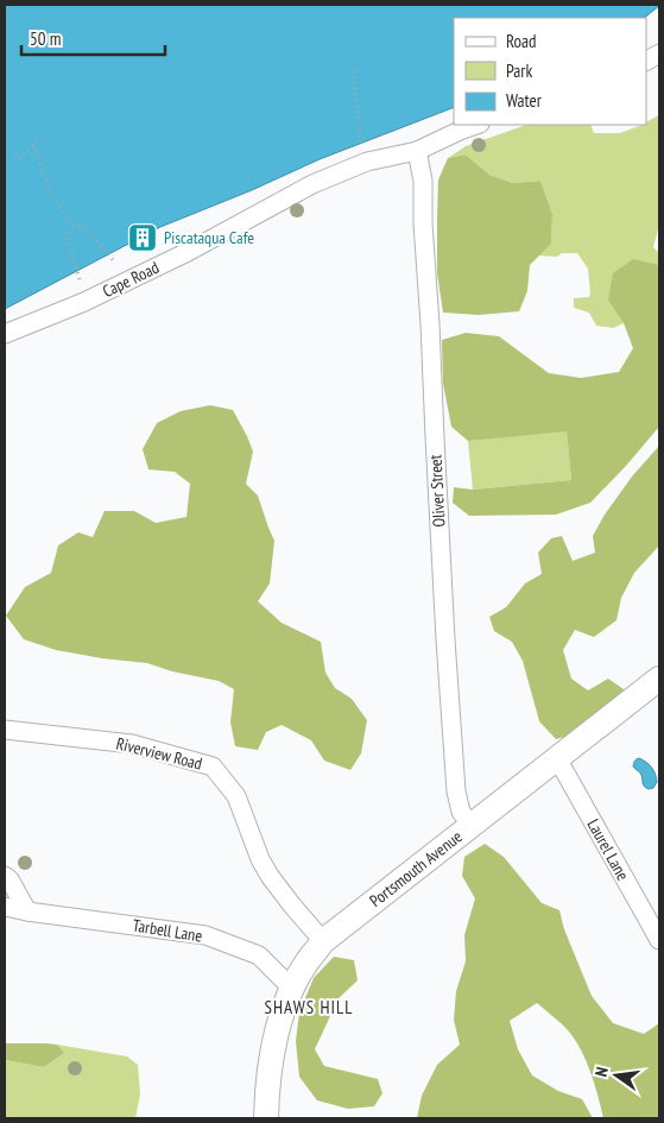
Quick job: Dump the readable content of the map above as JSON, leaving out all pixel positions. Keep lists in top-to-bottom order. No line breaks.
{"streets":{"main road":["Portsmouth Avenue"],"street":["Cape Road","Oliver Street","Riverview Road","Laurel Lane","Tarbell Lane"]},"crossings":[["Cape Road","Oliver Street"],["Oliver Street","Portsmouth Avenue"],["Riverview Road","Portsmouth Avenue"],["Laurel Lane","Portsmouth Avenue"],["Portsmouth Avenue","Tarbell Lane"]],"districts":["SHAWS HILL"],"places":{"building":["Piscataqua Cafe"]},"legend":["Road","Park","Water"],"scale_bar":"50 m","north":"left"}
